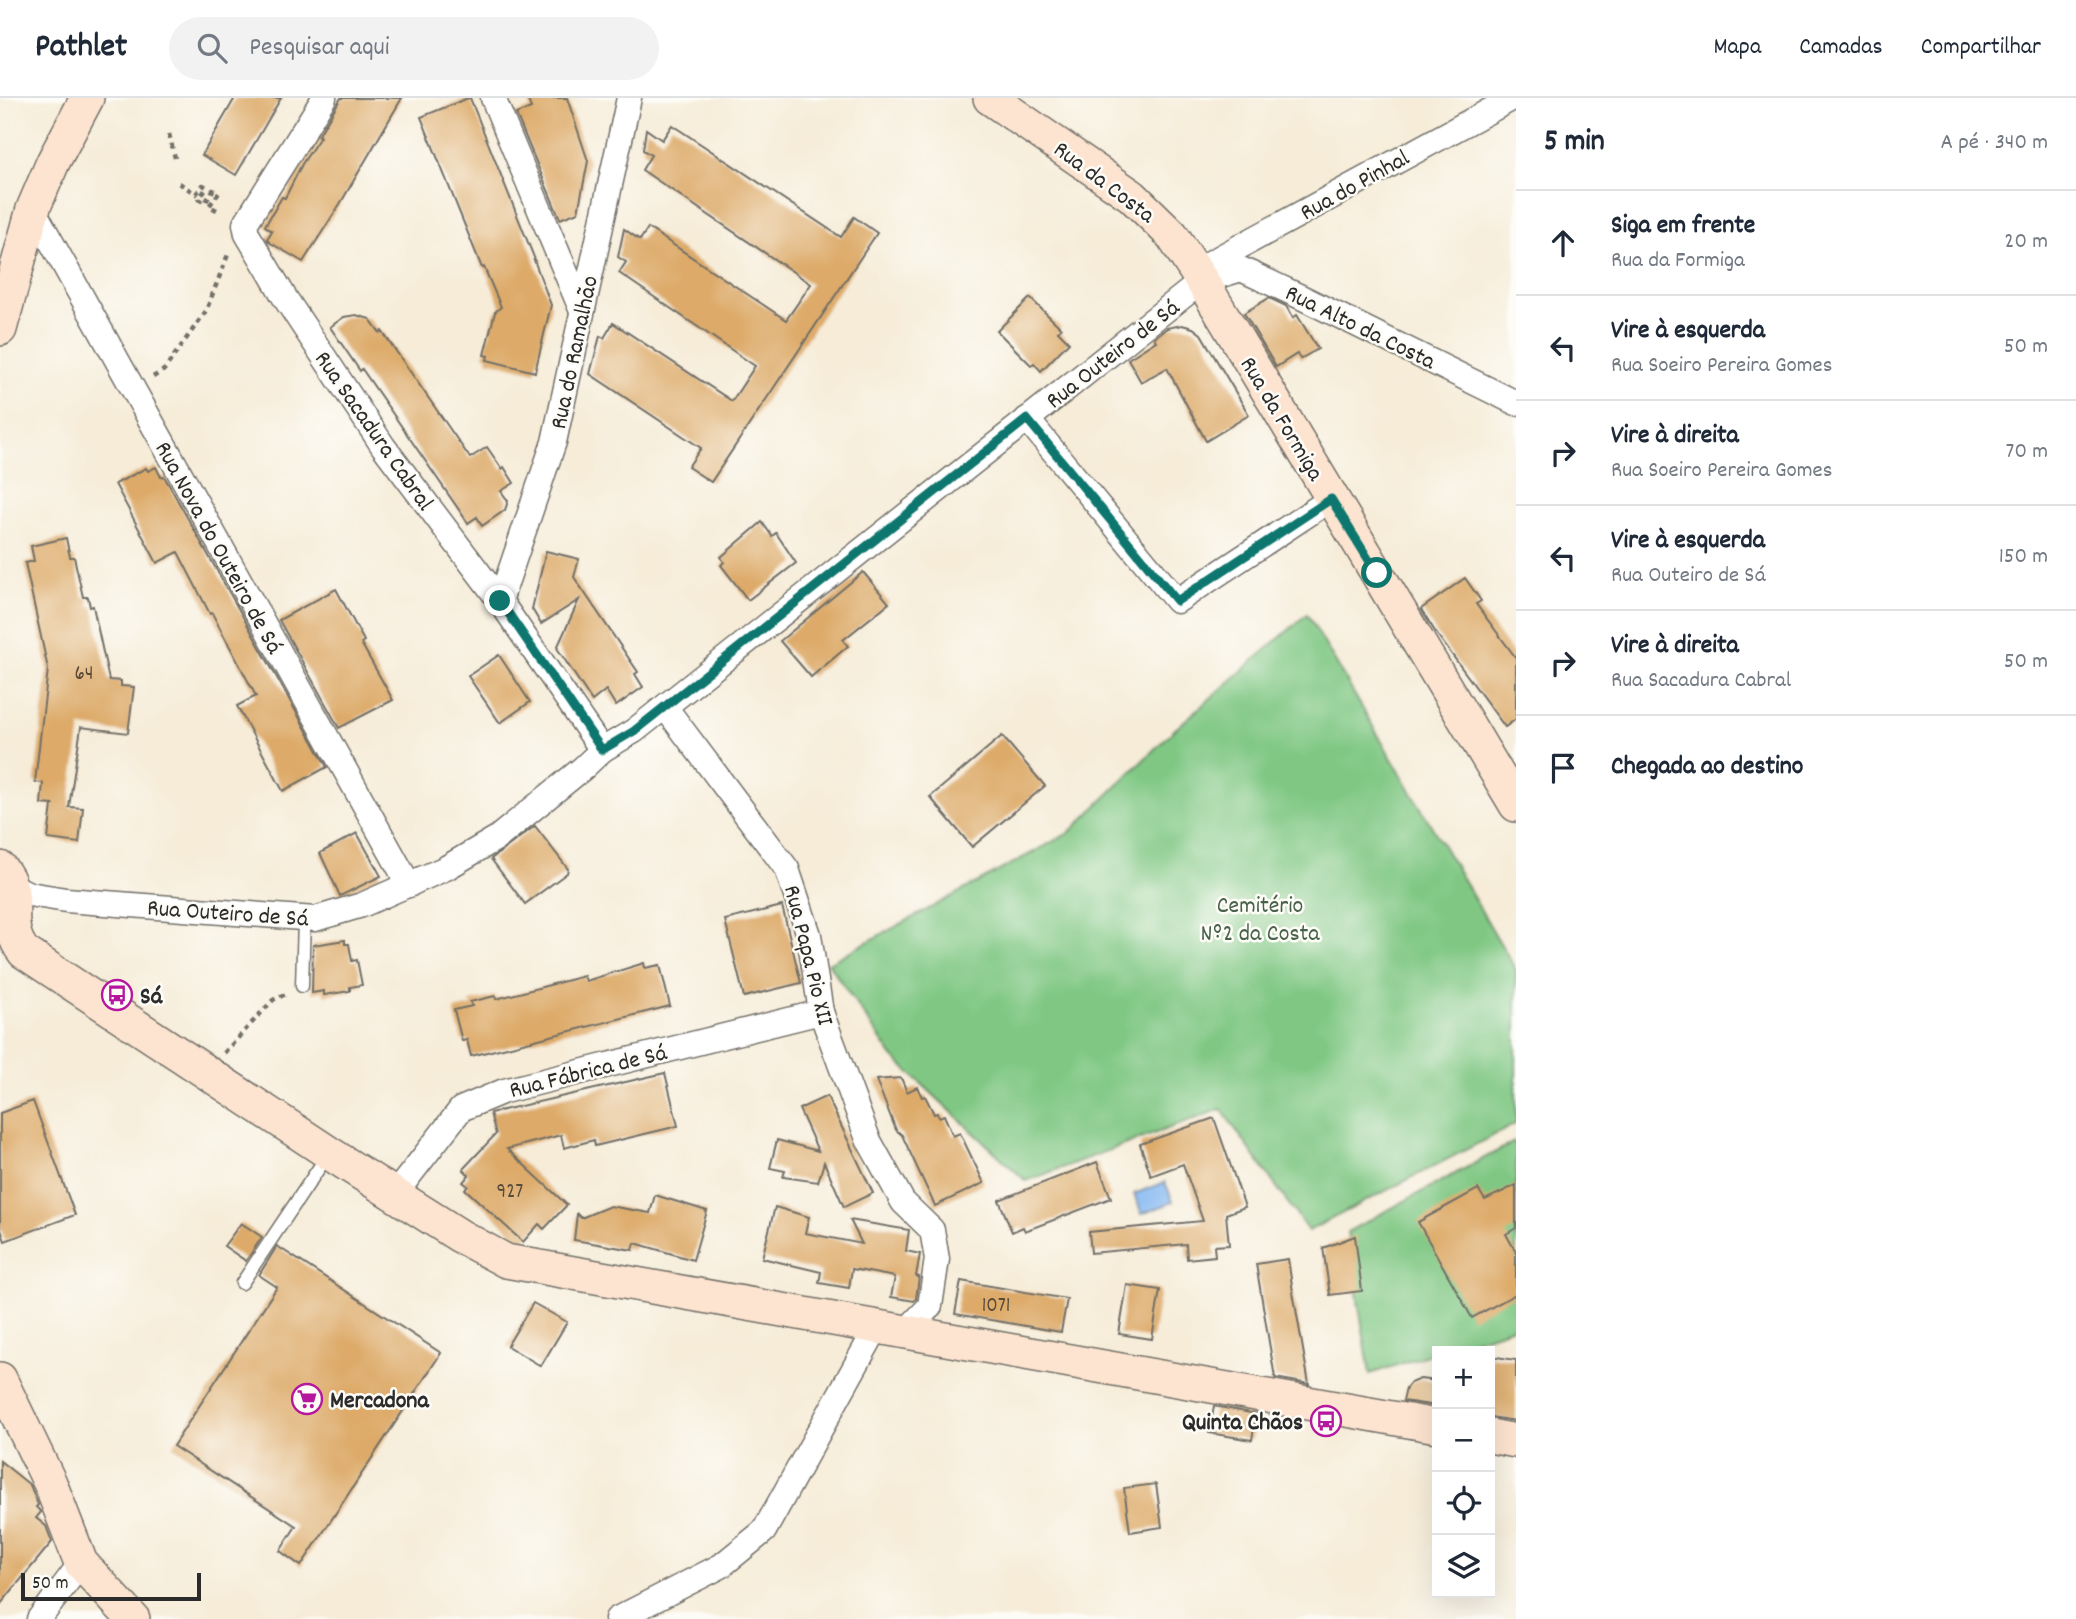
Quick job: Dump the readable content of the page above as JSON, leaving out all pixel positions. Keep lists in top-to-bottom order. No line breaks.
{"streets":{"main road":["Rua da Costa","Rua da Formiga"],"street":["Rua do Pinhal","Rua Alto da Costa","Rua do Ramalhão","Rua Outeiro de Sá","Rua Sacadura Cabral","Rua Nova do Outeiro de Sá","Rua Papa Pio XII","Rua Fábrica de Sá"]},"crossings":[["Rua da Costa","Rua do Pinhal"],["Rua da Costa","Rua Alto da Costa"],["Rua da Costa","Rua Outeiro de Sá"],["Rua da Costa","Rua da Formiga"],["Rua do Pinhal","Rua Alto da Costa"],["Rua do Pinhal","Rua Outeiro de Sá"],["Rua do Pinhal","Rua da Formiga"],["Rua Alto da Costa","Rua Outeiro de Sá"],["Rua Alto da Costa","Rua da Formiga"],["Rua do Ramalhão","Rua Sacadura Cabral"],["Rua Outeiro de Sá","Rua da Formiga"],["Rua Outeiro de Sá","Rua Sacadura Cabral"],["Rua Outeiro de Sá","Rua Nova do Outeiro de Sá"],["Rua Outeiro de Sá","Rua Papa Pio XII"],["Rua Papa Pio XII","Rua Fábrica de Sá"]],"parks":["Cemitério Nº2 da Costa"],"places":{"bus stop":["Sá","Quinta Chãos"],"supermarket":["Mercadona"]},"house_numbers":["64","927","1071"],"scale_bar":"50 m","page":{"header":"Pathlet","search":"Pesquisar aqui","nav":["Mapa","Camadas","Compartilhar"],"heading":["5 min","A pé · 340 m"],"list":[["Siga em frente","Rua da Formiga","20 m"],["Vire à esquerda","Rua Soeiro Pereira Gomes","50 m"],["Vire à direita","Rua Soeiro Pereira Gomes","70 m"],["Vire à esquerda","Rua Outeiro de Sá","150 m"],["Vire à direita","Rua Sacadura Cabral","50 m"],"Chegada ao destino"],"map_buttons":["+","−"],"scale":"50 m"}}
